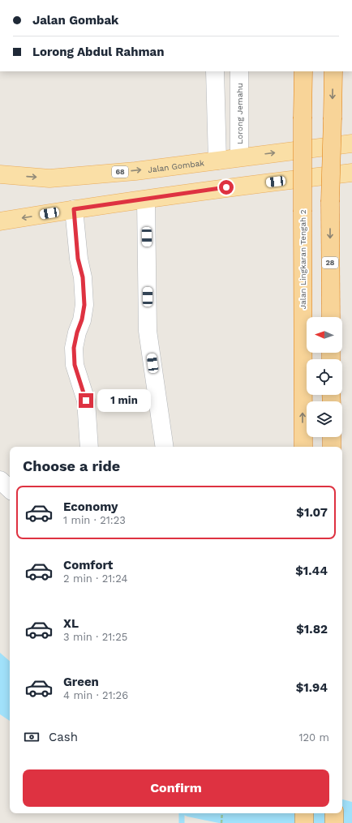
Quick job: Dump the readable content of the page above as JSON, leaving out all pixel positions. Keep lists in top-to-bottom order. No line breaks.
{"streets":{"highway":["Jalan Lingkaran Tengah 2","28"],"main road":["Jalan Gombak","68"],"street":["Lorong Jemahu"]},"crossings":[["Lorong Jemahu","Jalan Gombak"]],"north":"left","page":{"banner":["Jalan Gombak","Lorong Abdul Rahman"],"bubble":"1 min","heading":"Choose a ride","list":[{"name":"Economy","note":"1 min · 21:23","value":"$1.07"},{"name":"Comfort","note":"2 min · 21:24","value":"$1.44"},{"name":"XL","note":"3 min · 21:25","value":"$1.82"},{"name":"Green","note":"4 min · 21:26","value":"$1.94"}],"pay":["Cash","120 m"],"buttons":"Confirm"}}
